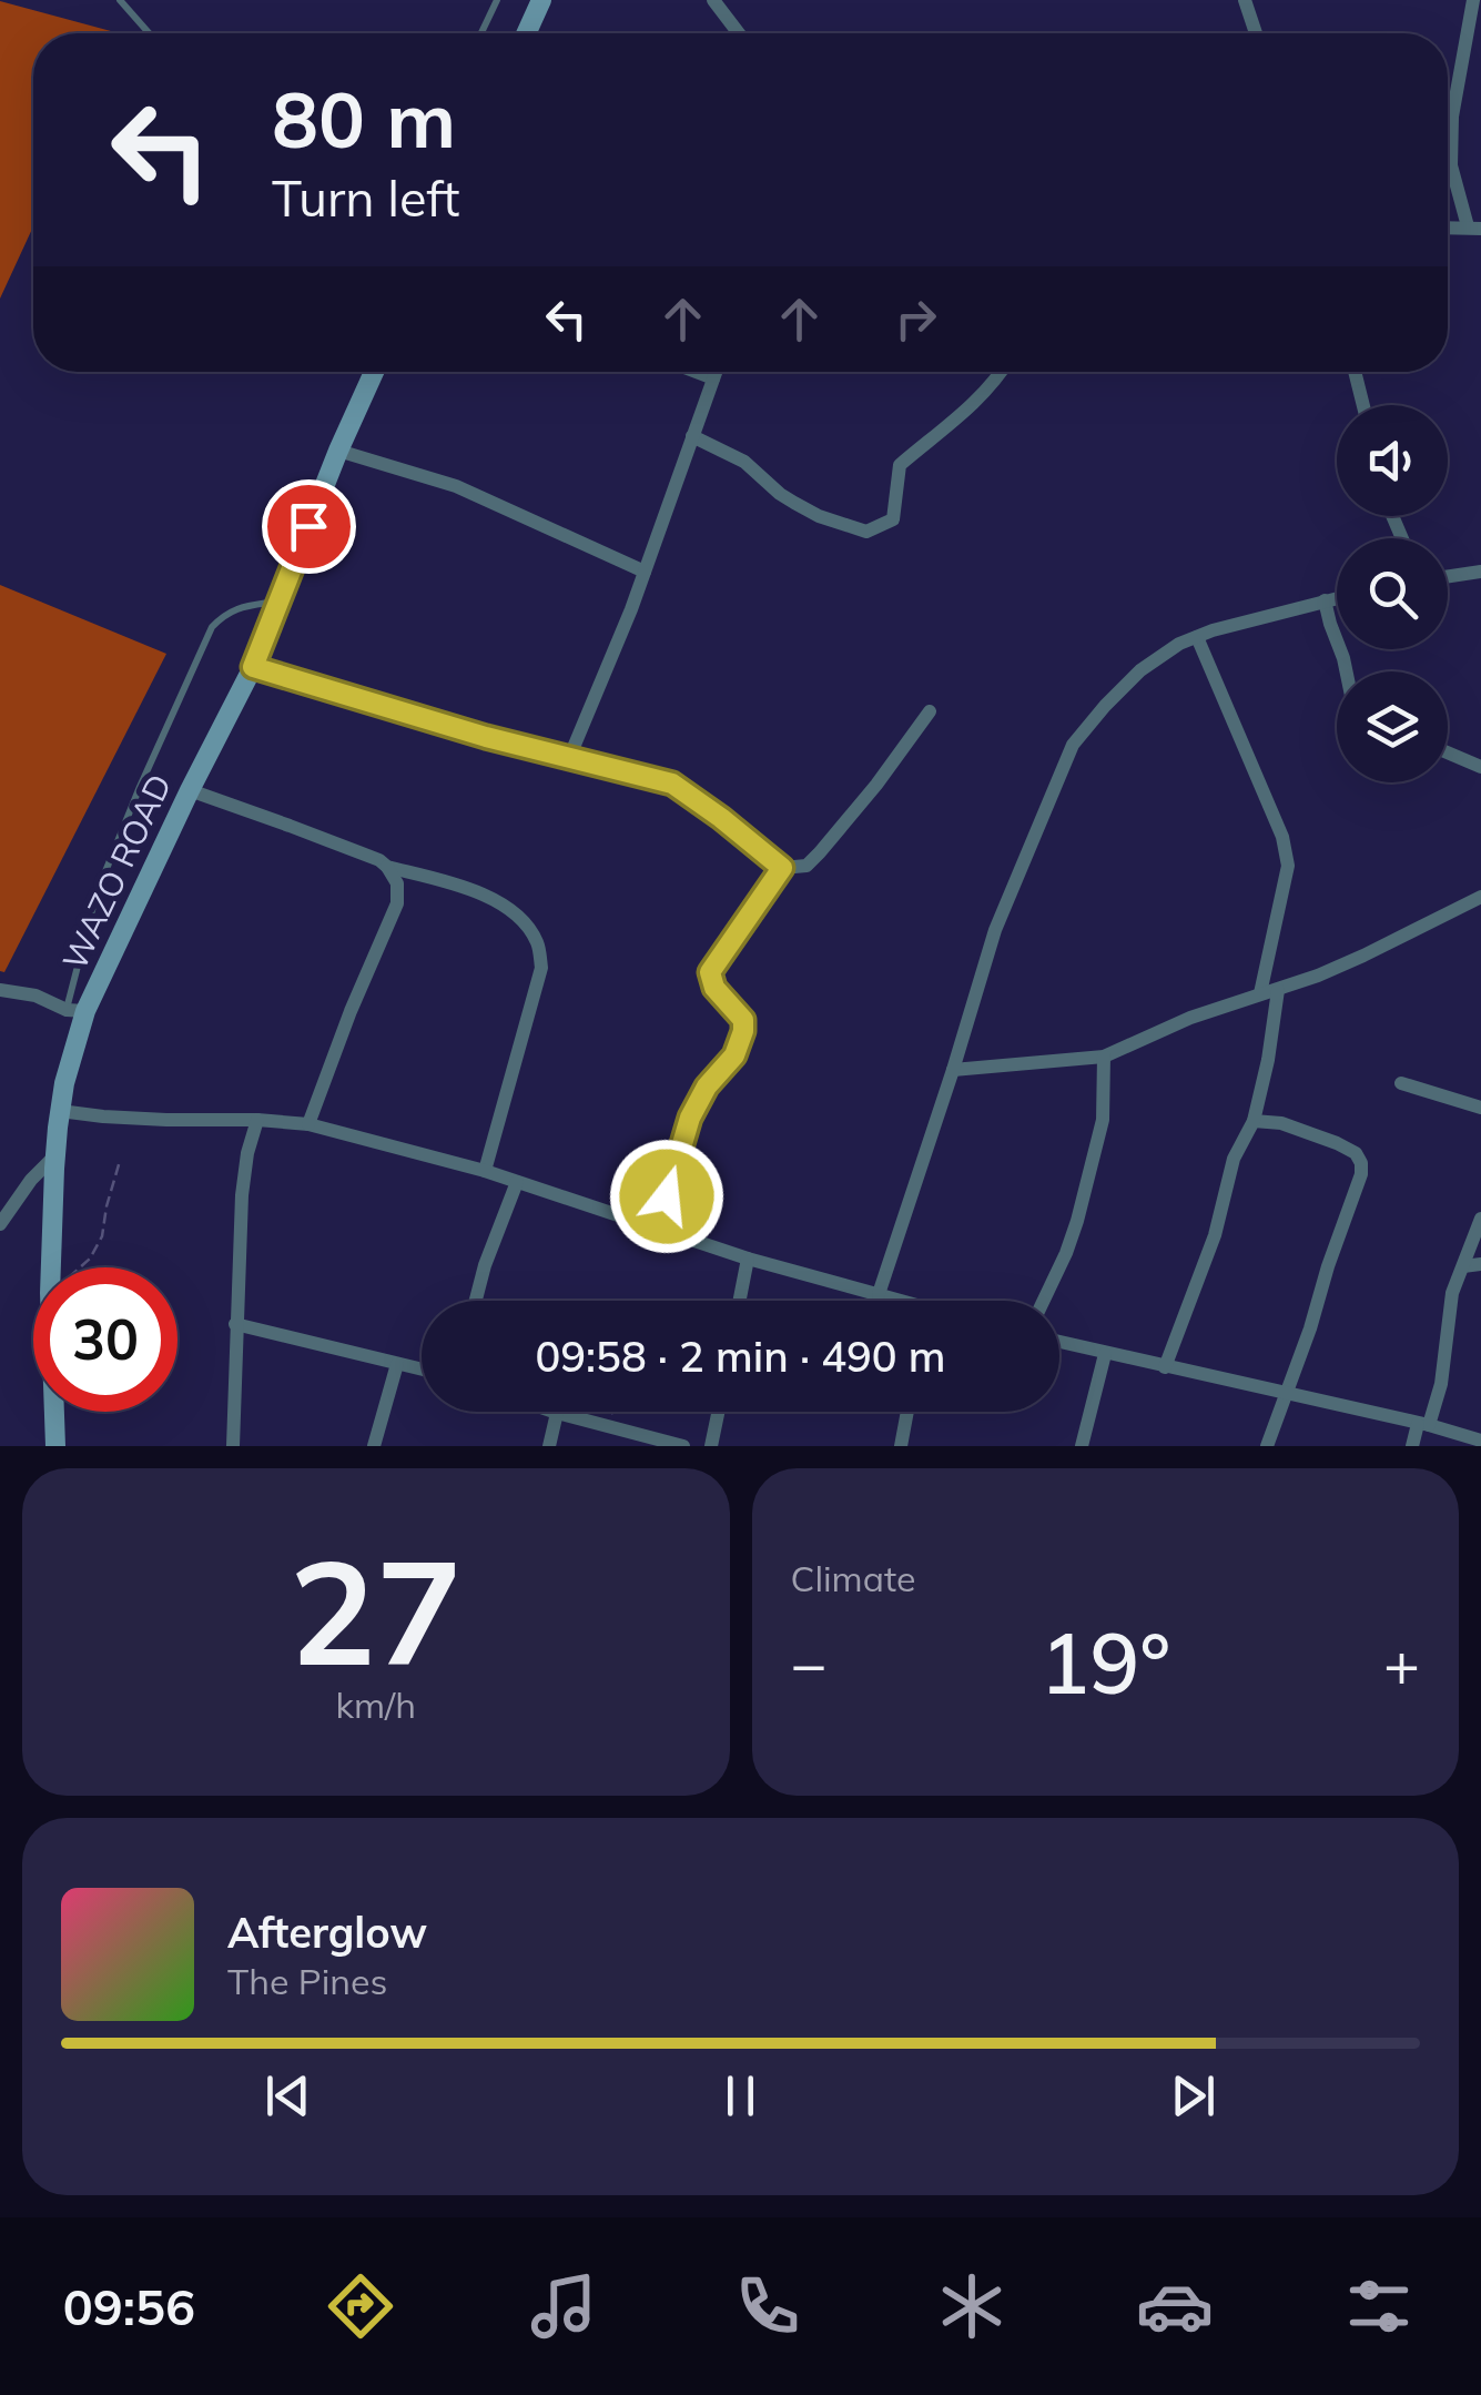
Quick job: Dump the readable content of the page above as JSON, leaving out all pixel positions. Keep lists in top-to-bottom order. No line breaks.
{"streets":{"main road":["WAZO ROAD"]},"page":{"turn":["80 m","Turn left"],"limit":"30","trip":"09:58 · 2 min · 490 m","tile":[["27","km/h"],"Climate"],"heat":["−","19°","+"],"song":["Afterglow","The Pines"],"tabs":"09:56"}}
